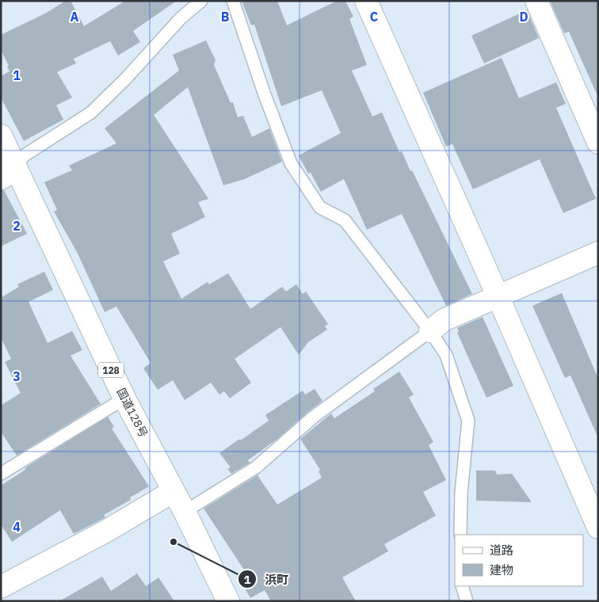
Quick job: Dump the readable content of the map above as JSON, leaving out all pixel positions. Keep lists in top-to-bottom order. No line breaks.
{"streets":{"main road":["128","国道128号"]},"places":["浜町"],"legend":["道路","建物"],"grid":{"columns":["A","B","C","D"],"rows":["1","2","3","4"]}}
